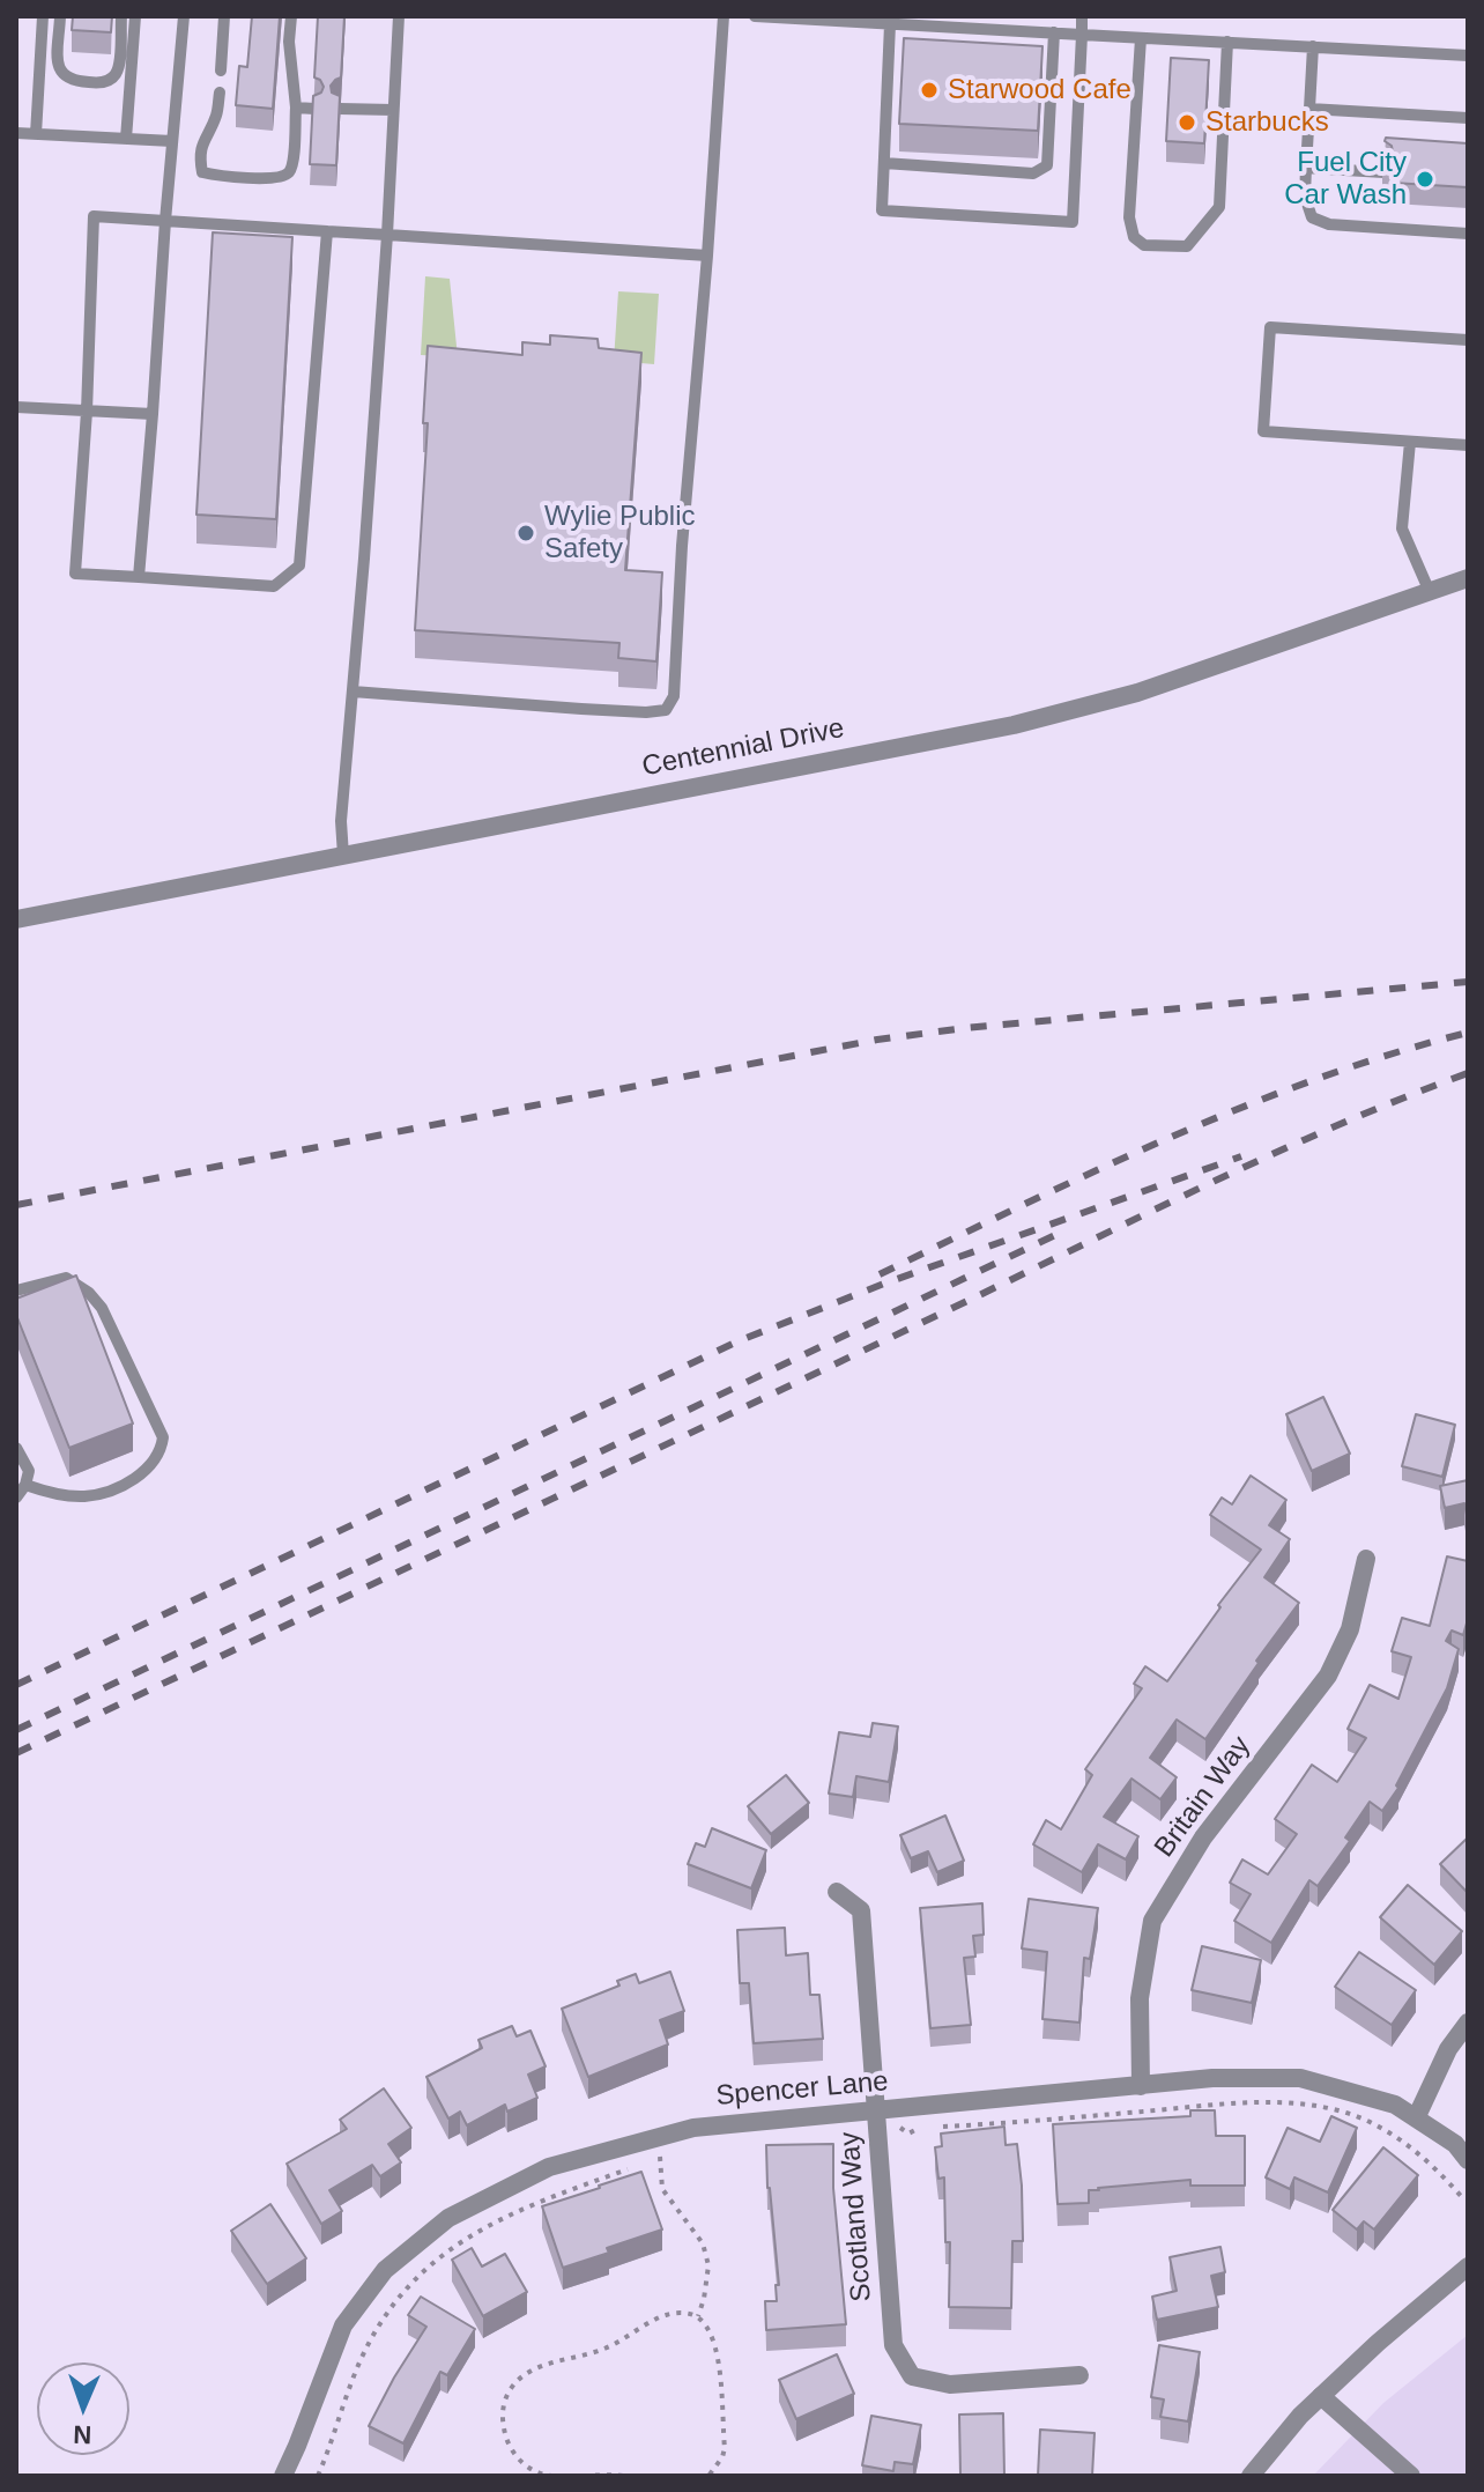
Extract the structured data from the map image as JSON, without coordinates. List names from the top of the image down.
{
  "streets": {
    "street": [
      "Centennial Drive",
      "Britain Way",
      "Spencer Lane",
      "Scotland Way"
    ]
  },
  "crossings": [
    ["Britain Way", "Spencer Lane"],
    ["Spencer Lane", "Scotland Way"]
  ],
  "places": [
    "Starwood Cafe",
    "Starbucks",
    "Fuel City Car Wash",
    "Wylie Public Safety"
  ],
  "north": "bottom"
}
